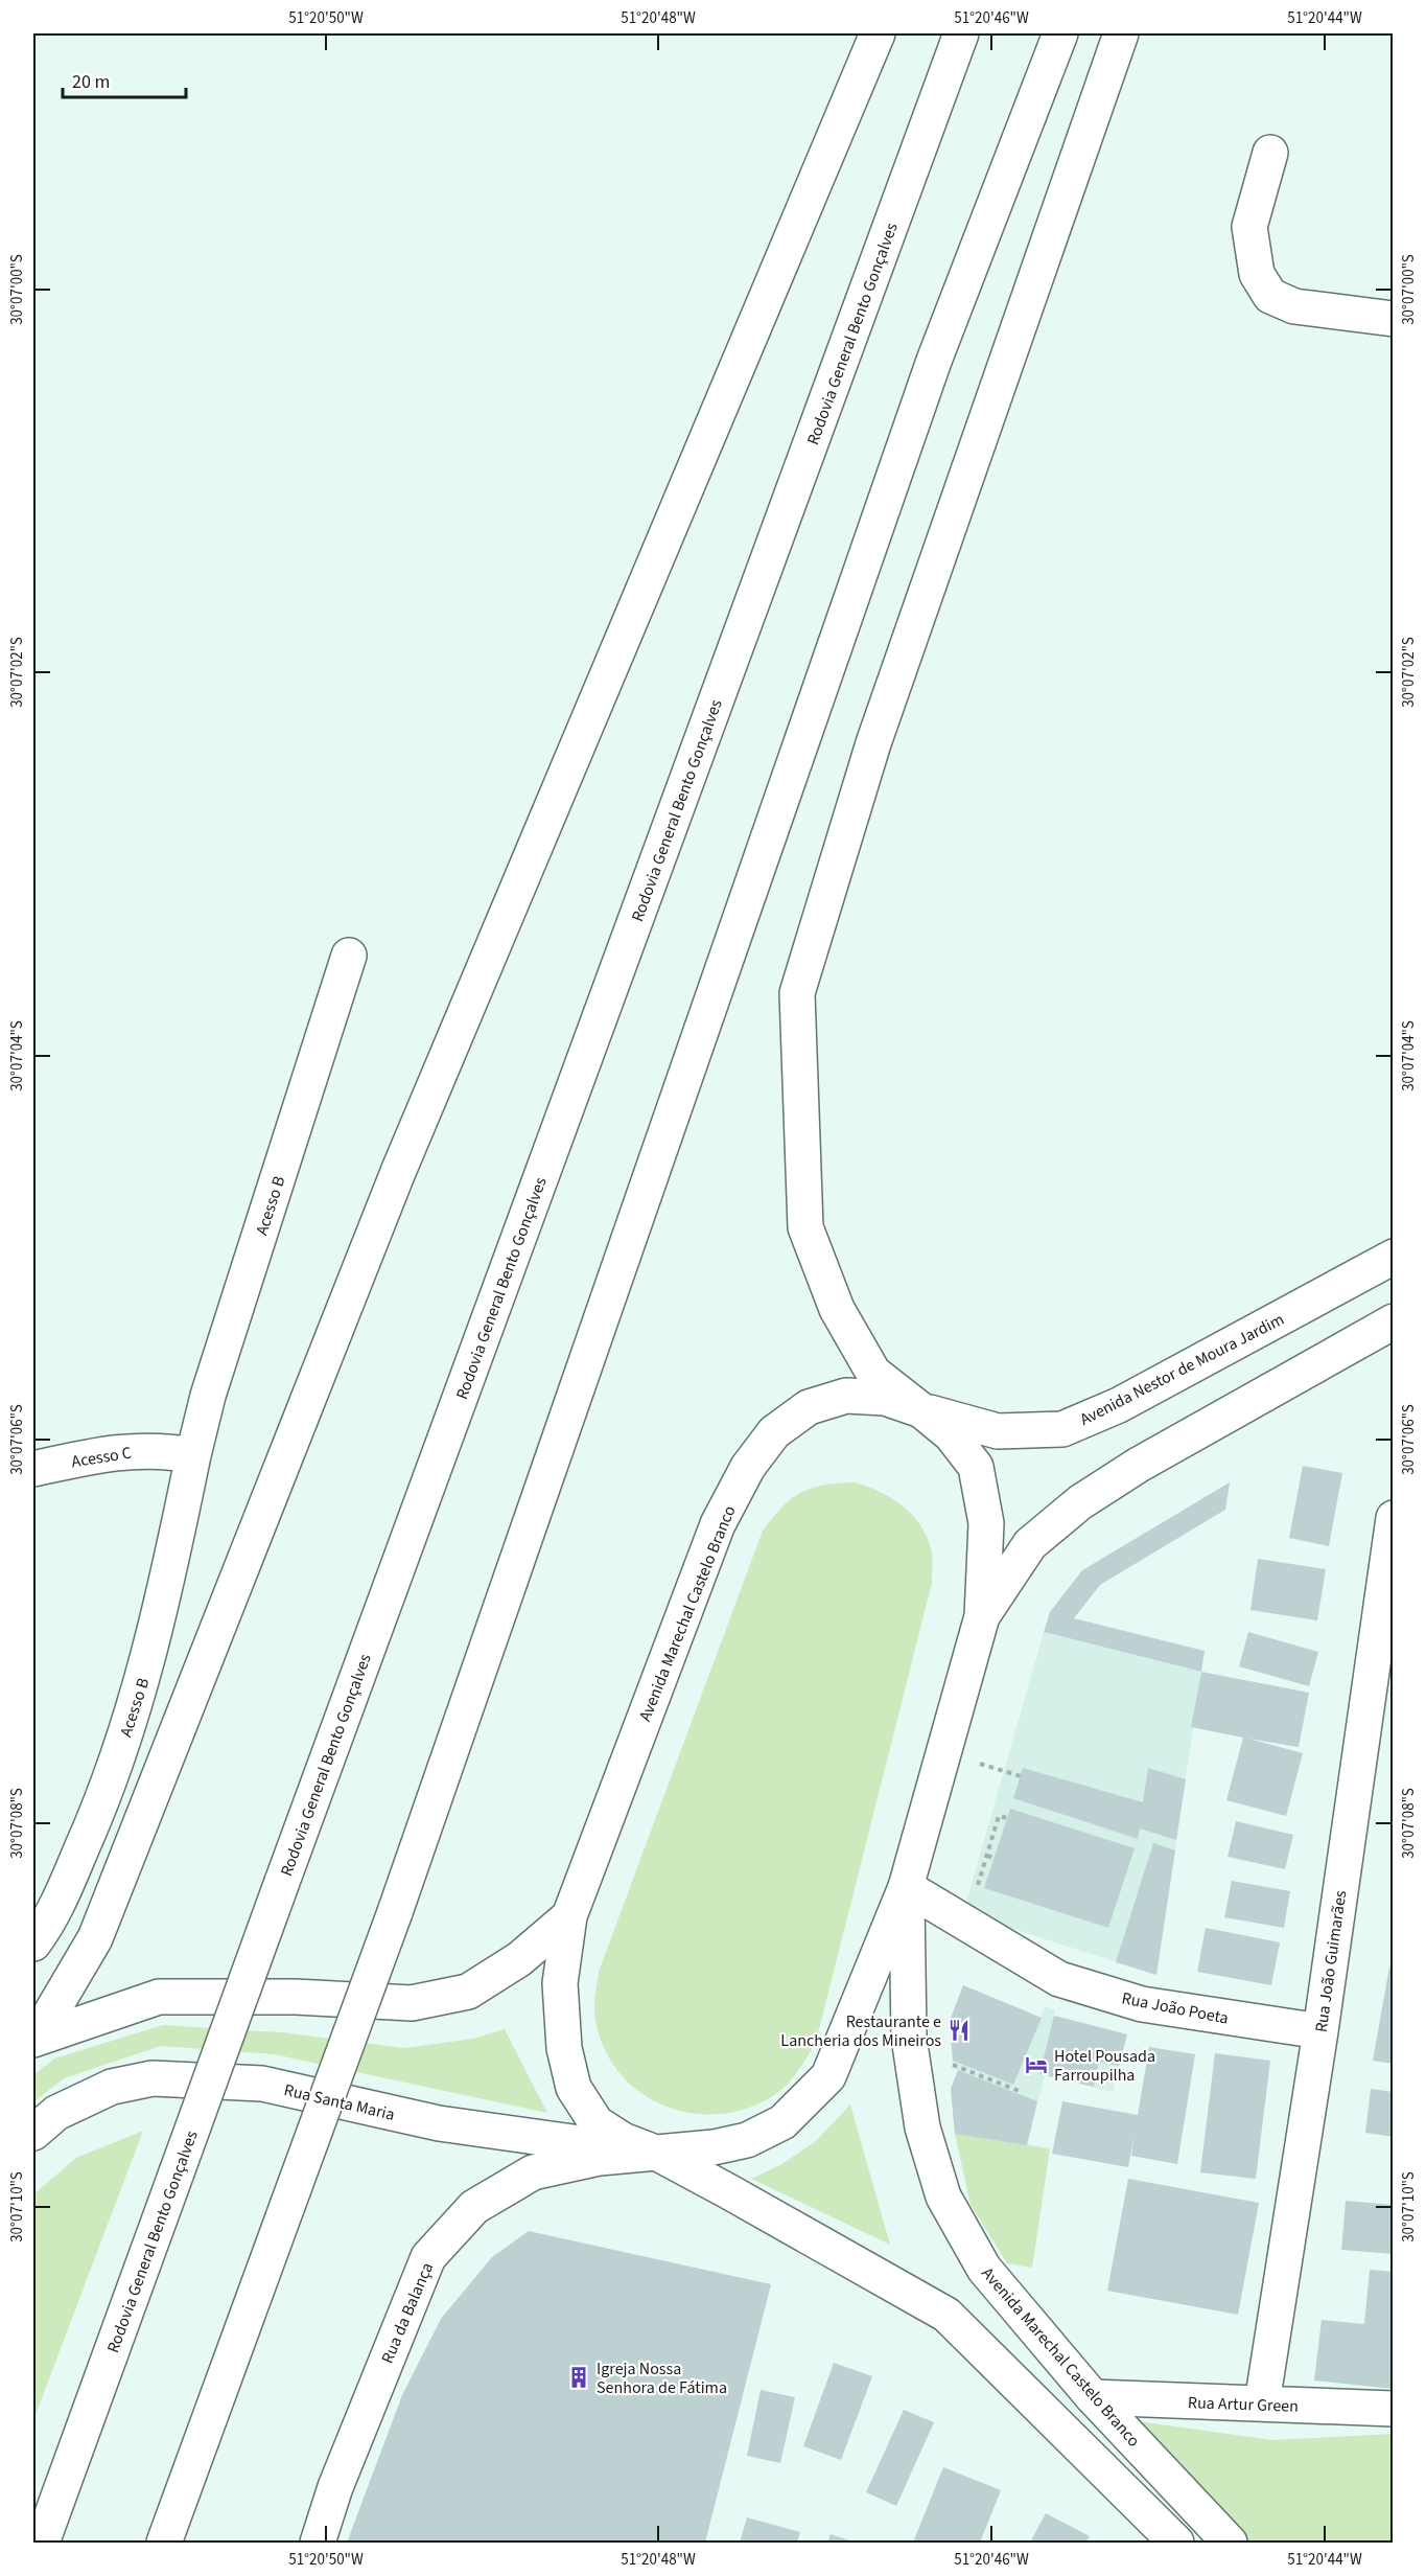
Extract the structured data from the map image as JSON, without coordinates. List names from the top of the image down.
{
  "streets": {
    "main road": [
      "Rodovia General Bento Gonçalves",
      "Acesso B",
      "Avenida Nestor de Moura Jardim",
      "Acesso C",
      "Avenida Marechal Castelo Branco",
      "Rua João Guimarães",
      "Rua João Poeta",
      "Rua Santa Maria",
      "Rua da Balança",
      "Rua Artur Green"
    ]
  },
  "crossings": [
    ["Acesso B", "Acesso C"],
    ["Avenida Nestor de Moura Jardim", "Avenida Marechal Castelo Branco"],
    ["Avenida Marechal Castelo Branco", "Rua João Poeta"],
    ["Avenida Marechal Castelo Branco", "Rua Santa Maria"],
    ["Avenida Marechal Castelo Branco", "Rua da Balança"],
    ["Avenida Marechal Castelo Branco", "Rua Artur Green"],
    ["Rua João Guimarães", "Rua João Poeta"],
    ["Rua João Guimarães", "Rua Artur Green"],
    ["Rua Santa Maria", "Rua da Balança"]
  ],
  "places": {
    "restaurant": ["Restaurante e Lancheria dos Mineiros"],
    "hotel": ["Hotel Pousada Farroupilha"],
    "building": ["Igreja Nossa Senhora de Fátima"]
  },
  "scale_bar": "20 m",
  "coordinates": [
    "51°20'50\"W",
    "51°20'48\"W",
    "51°20'46\"W",
    "51°20'44\"W",
    "30°07'00\"S",
    "30°07'02\"S",
    "30°07'04\"S",
    "30°07'06\"S",
    "30°07'08\"S",
    "30°07'10\"S"
  ]
}
